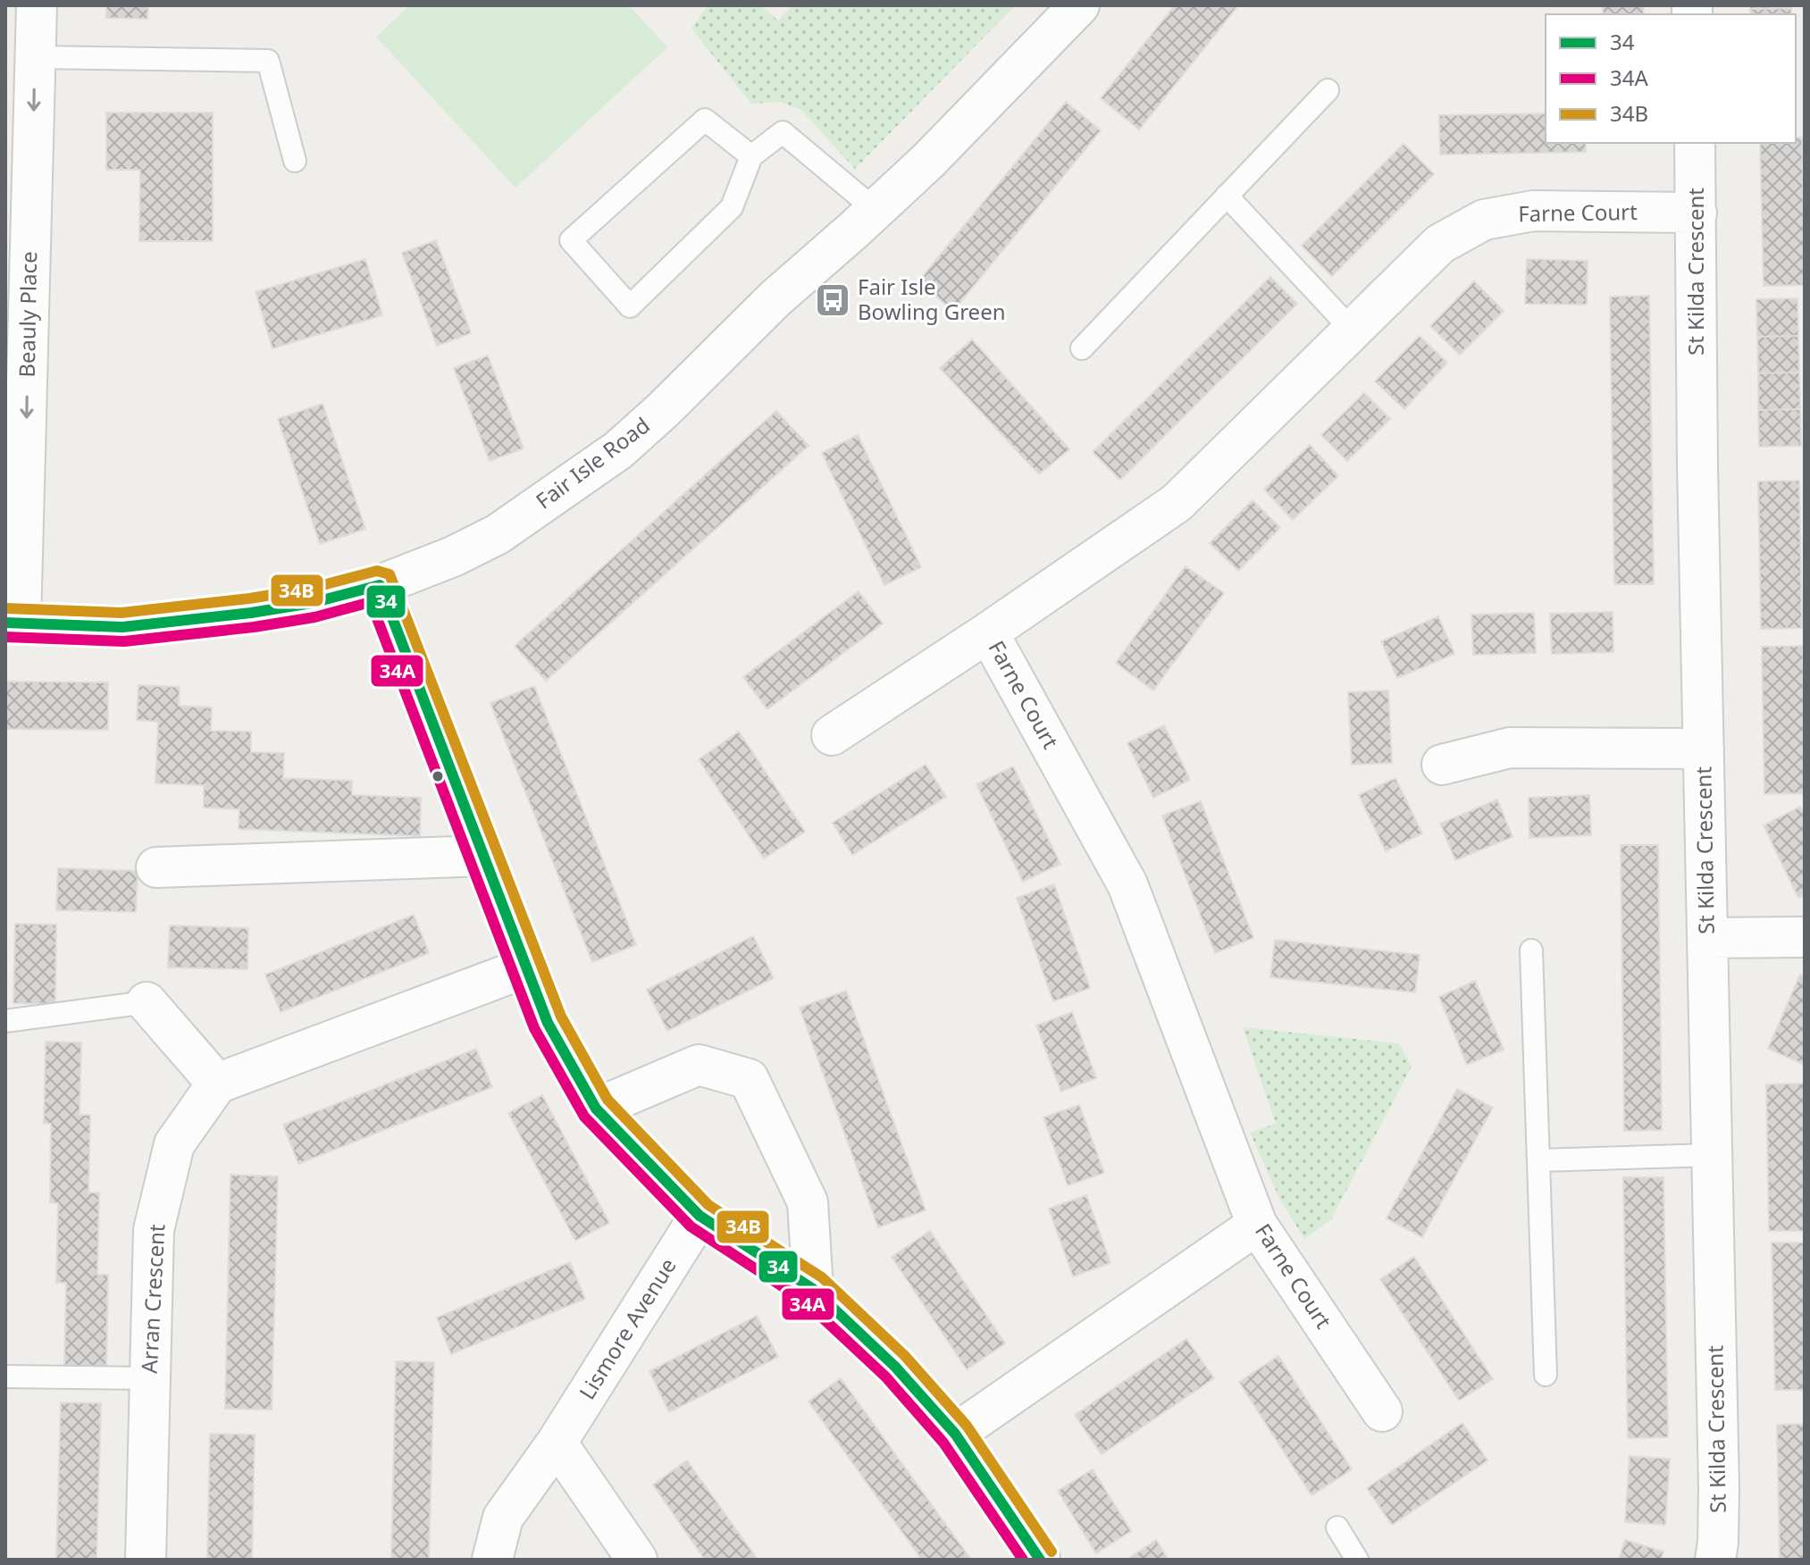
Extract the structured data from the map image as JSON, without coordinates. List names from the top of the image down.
{
  "streets": {
    "street": [
      "Farne Court",
      "St Kilda Crescent",
      "Beauly Place",
      "Fair Isle Road",
      "Arran Crescent",
      "Lismore Avenue"
    ]
  },
  "crossings": [
    ["Farne Court", "St Kilda Crescent"],
    ["Beauly Place", "Fair Isle Road"]
  ],
  "one_way": ["Beauly Place"],
  "places": {
    "bus stop": ["Fair Isle Bowling Green"]
  },
  "lines": ["transit line 34B", "transit line 34", "transit line 34A"],
  "legend": ["34", "34A", "34B"]
}
